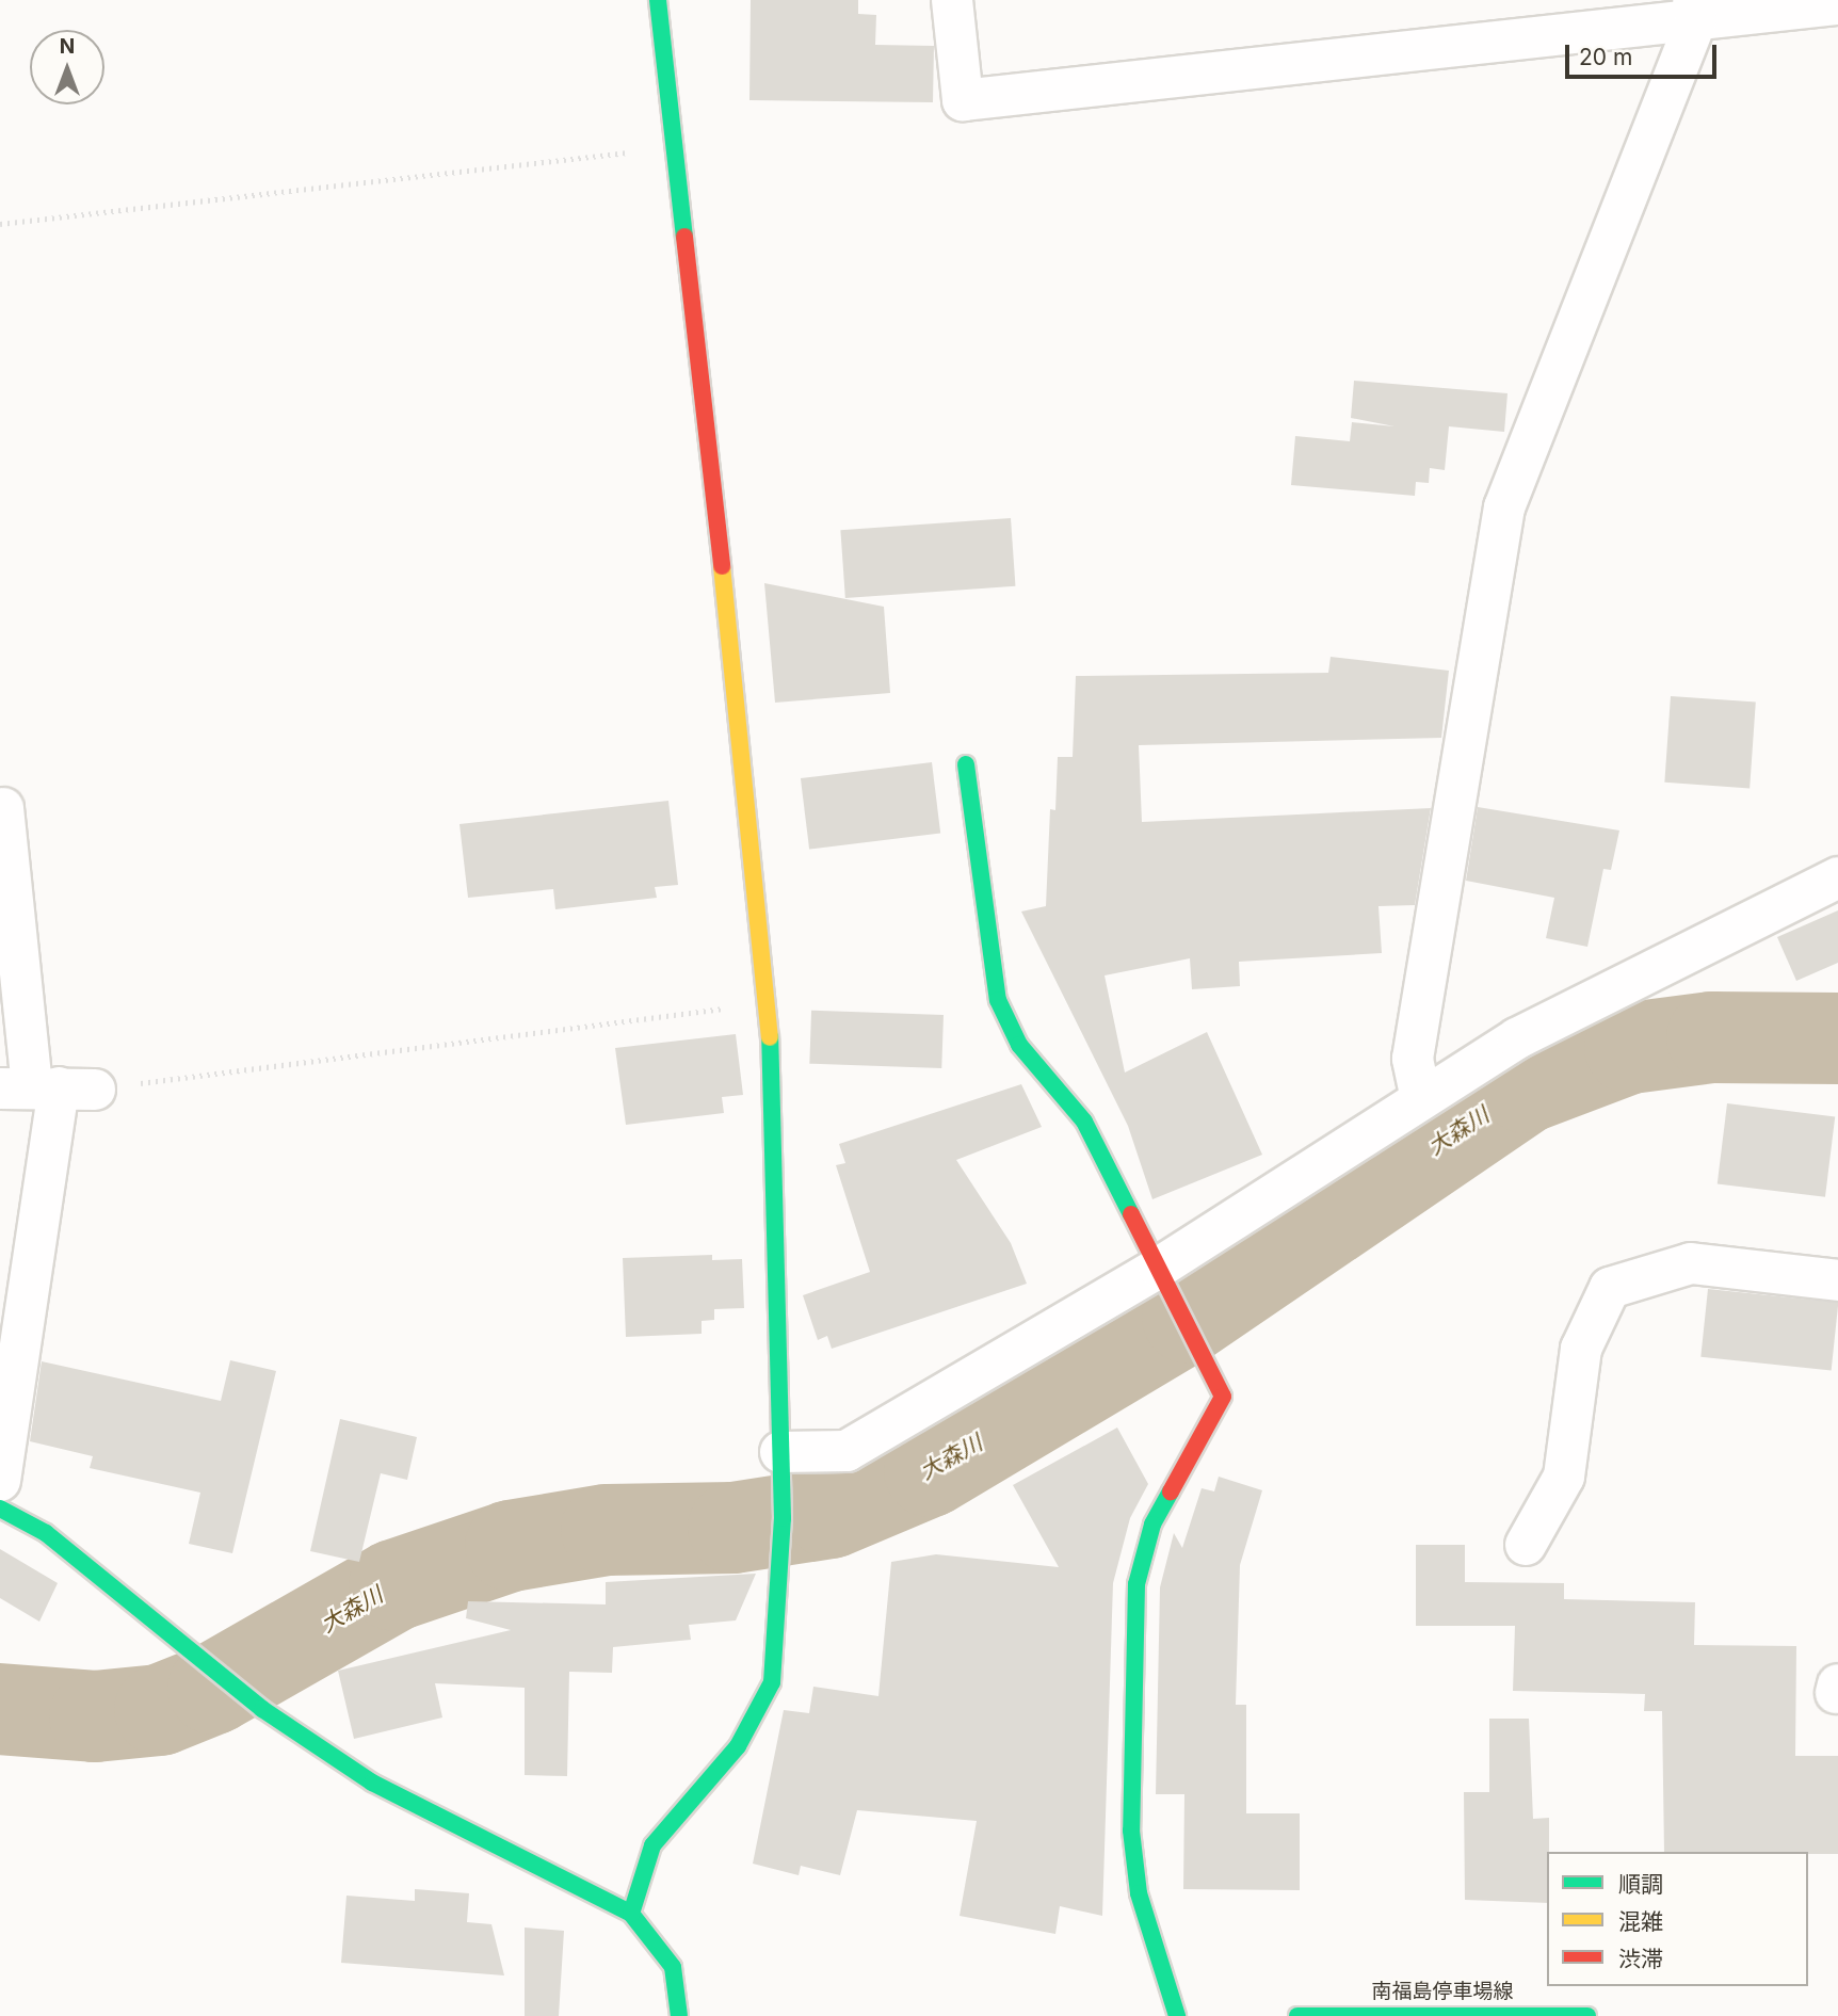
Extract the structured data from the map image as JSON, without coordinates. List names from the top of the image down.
{
  "streets": {
    "street": ["南福島停車場線"]
  },
  "water": ["大森川"],
  "legend": ["順調", "混雑", "渋滞"],
  "scale_bar": "20 m",
  "north": "top"
}
